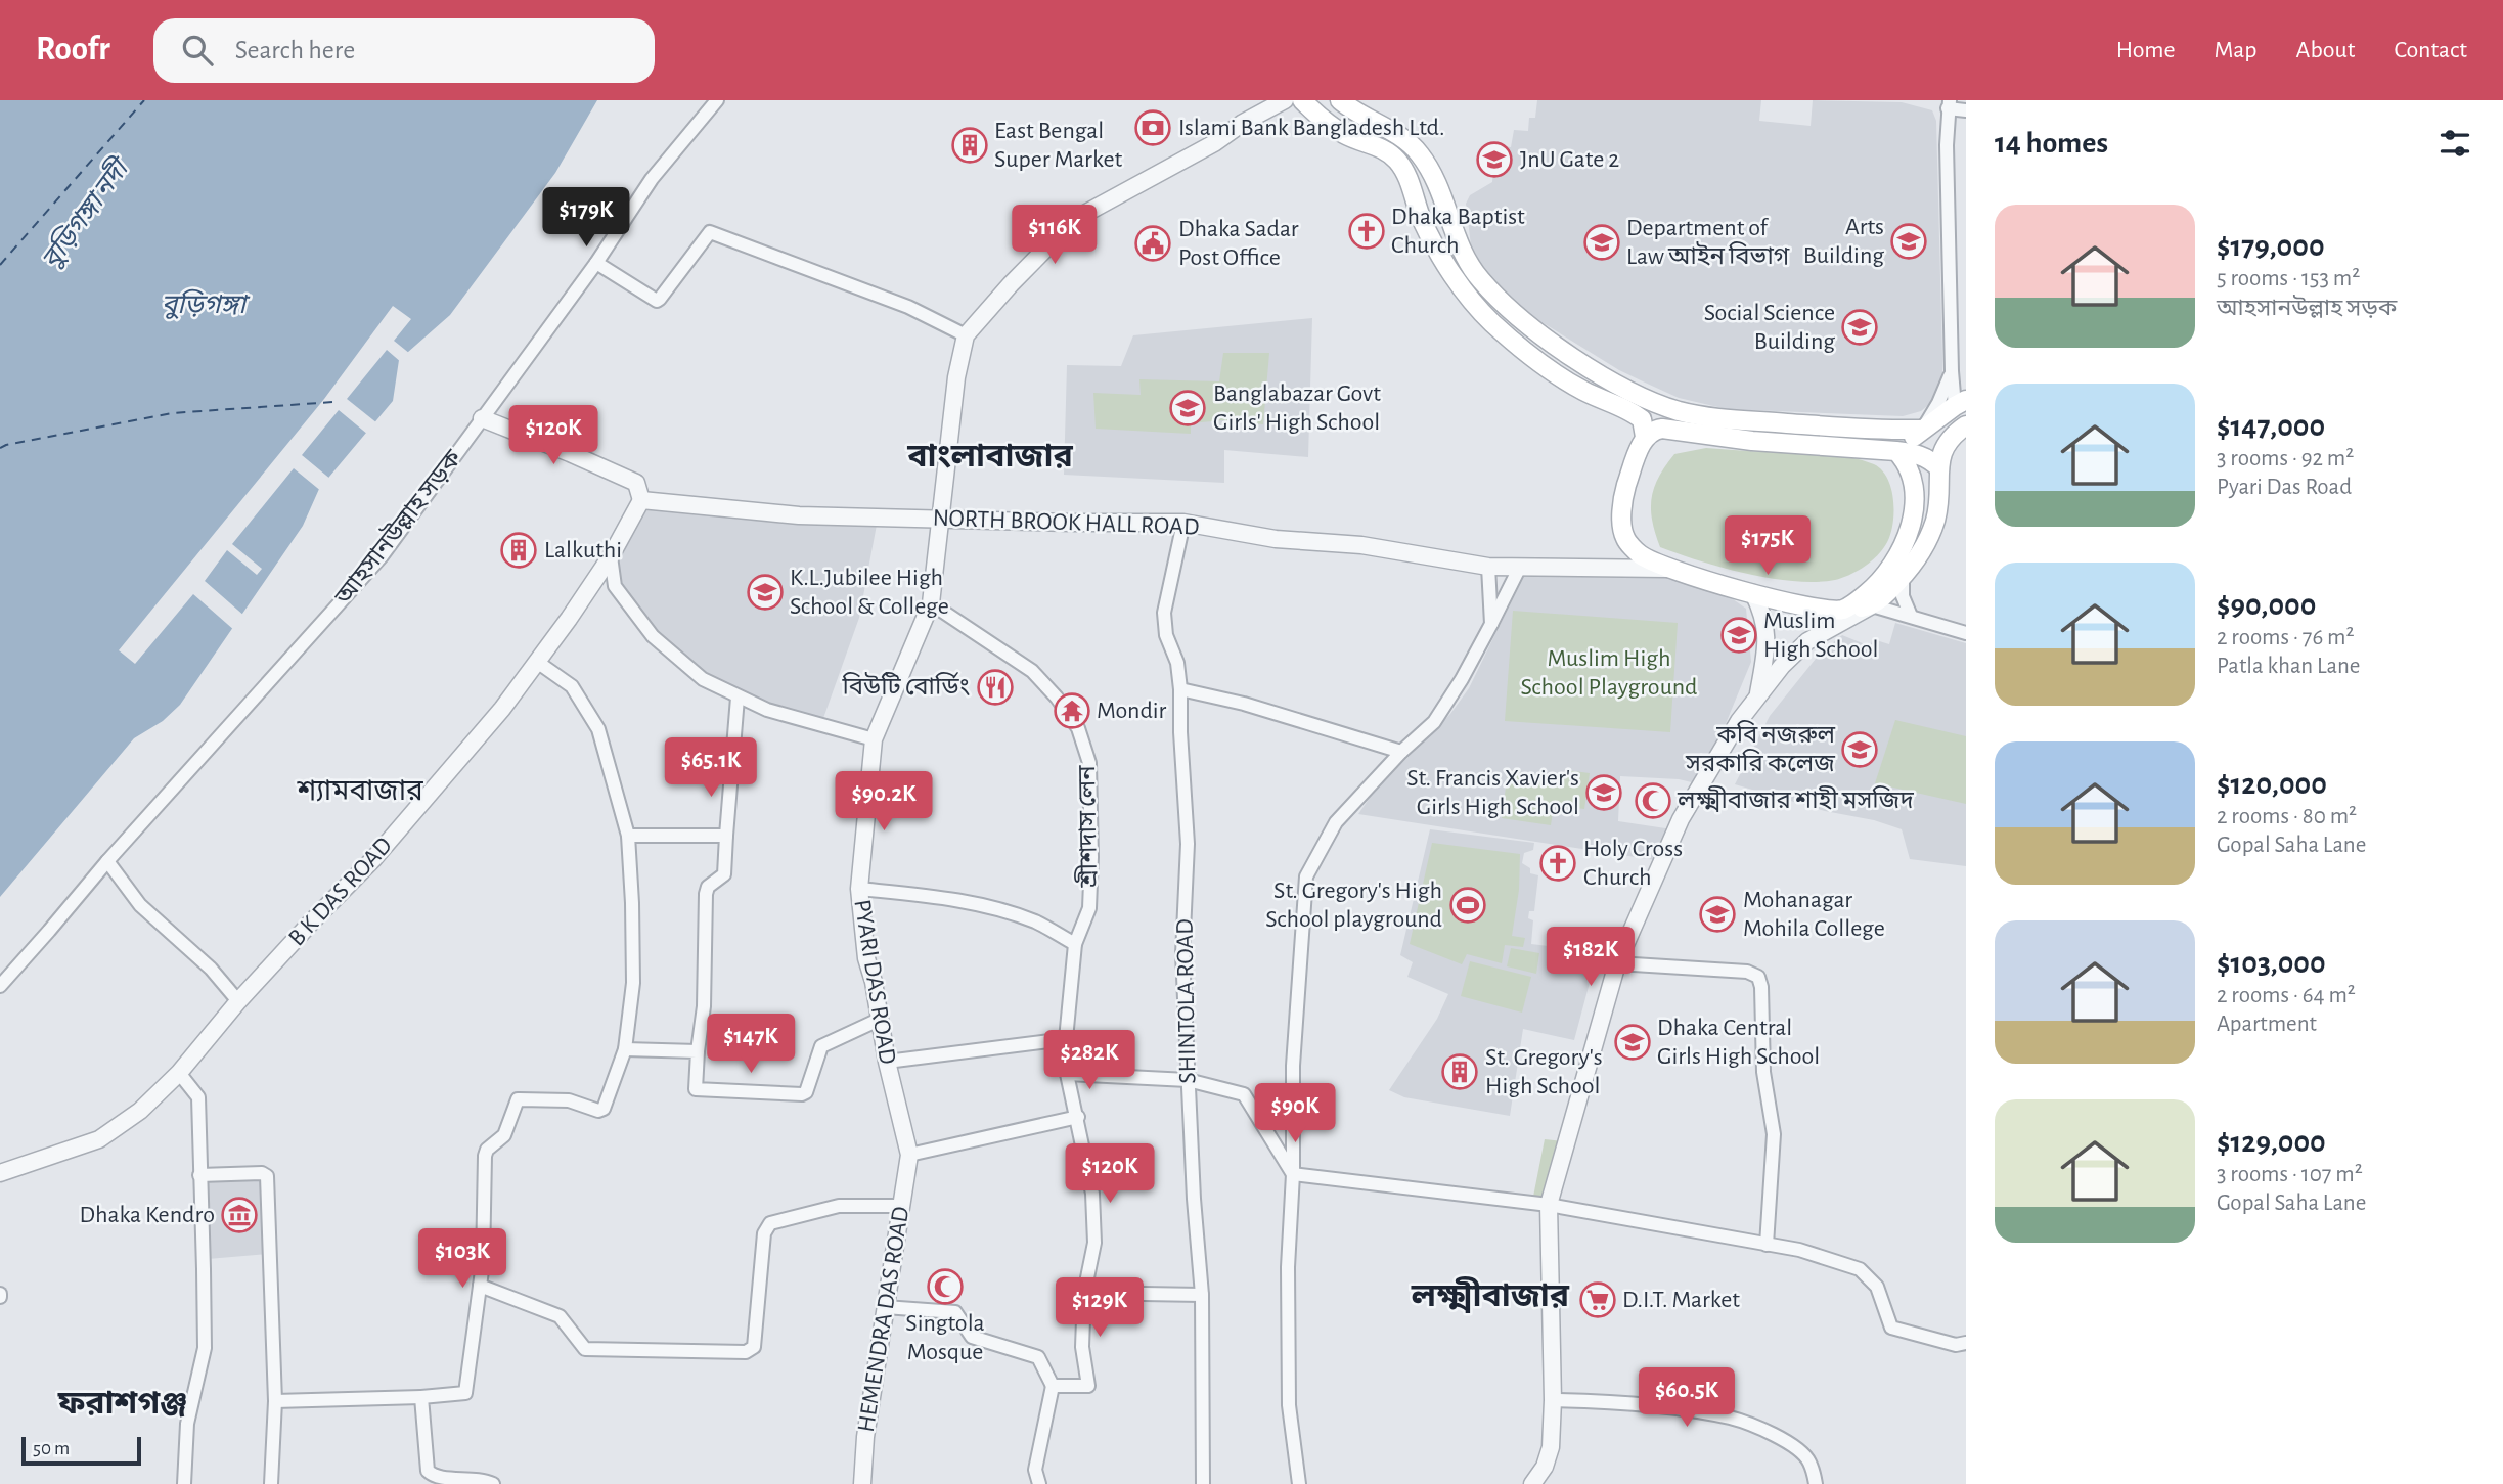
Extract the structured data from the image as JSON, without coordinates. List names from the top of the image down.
{
  "streets": {
    "street": [
      "NORTH BROOK HALL ROAD",
      "আহসানউল্লাহ সড়ক",
      "শ্রীশদাস লেন",
      "B K DAS ROAD",
      "PYARI DAS ROAD",
      "SHINTOLA ROAD",
      "HEMENDRA DAS ROAD"
    ]
  },
  "crossings": [
    ["NORTH BROOK HALL ROAD", "B K DAS ROAD"],
    ["NORTH BROOK HALL ROAD", "PYARI DAS ROAD"],
    ["NORTH BROOK HALL ROAD", "SHINTOLA ROAD"],
    ["শ্রীশদাস লেন", "PYARI DAS ROAD"],
    ["PYARI DAS ROAD", "HEMENDRA DAS ROAD"]
  ],
  "districts": [
    "বাংলাবাজার",
    "শ্যামবাজার",
    "লক্ষ্মীবাজার",
    "ফরাশগঞ্জ"
  ],
  "water": ["বুড়িগঙ্গা নদী", "বুড়িগঙ্গা"],
  "parks": ["Muslim High School Playground"],
  "places": {
    "bank": ["Islami Bank Bangladesh Ltd."],
    "building": ["East Bengal Super Market", "Lalkuthi", "St. Gregory's High School"],
    "school or university": [
      "JnU Gate 2",
      "Arts Building",
      "Department of Law আইন বিভাগ",
      "Social Science Building",
      "Banglabazar Govt Girls' High School",
      "K.L.Jubilee High School & College",
      "Muslim High School",
      "কবি নজরুল সরকারি কলেজ",
      "St. Francis Xavier's Girls High School",
      "Mohanagar Mohila College",
      "Dhaka Central Girls High School"
    ],
    "church": ["Dhaka Baptist Church", "Holy Cross Church"],
    "public building": ["Dhaka Sadar Post Office"],
    "restaurant": ["বিউটি বোর্ডিং"],
    "temple": ["Mondir"],
    "mosque": ["লক্ষ্মীবাজার শাহী মসজিদ", "Singtola Mosque"],
    "sports": ["St. Gregory's High School playground"],
    "museum": ["Dhaka Kendro"],
    "supermarket": ["D.I.T. Market"]
  },
  "scale_bar": "50 m",
  "page": {
    "header": "Roofr",
    "search": "Search here",
    "nav": [
      "Home",
      "Map",
      "About",
      "Contact"
    ],
    "heading": "14 homes",
    "list": [
      {
        "name": "$179,000",
        "note": "5 rooms · 153 m² · আহসানউল্লাহ সড়ক"
      },
      {
        "name": "$147,000",
        "note": "3 rooms · 92 m² · Pyari Das Road"
      },
      {
        "name": "$90,000",
        "note": "2 rooms · 76 m² · Patla khan Lane"
      },
      {
        "name": "$120,000",
        "note": "2 rooms · 80 m² · Gopal Saha Lane"
      },
      {
        "name": "$103,000",
        "note": "2 rooms · 64 m² · Apartment"
      },
      {
        "name": "$129,000",
        "note": "3 rooms · 107 m² · Gopal Saha Lane"
      }
    ],
    "price": [
      "$179K",
      "$116K",
      "$120K",
      "$175K",
      "$65.1K",
      "$90.2K",
      "$182K",
      "$147K",
      "$282K",
      "$90K",
      "$120K",
      "$103K",
      "$129K",
      "$60.5K"
    ],
    "scale": "50 m"
  }
}
